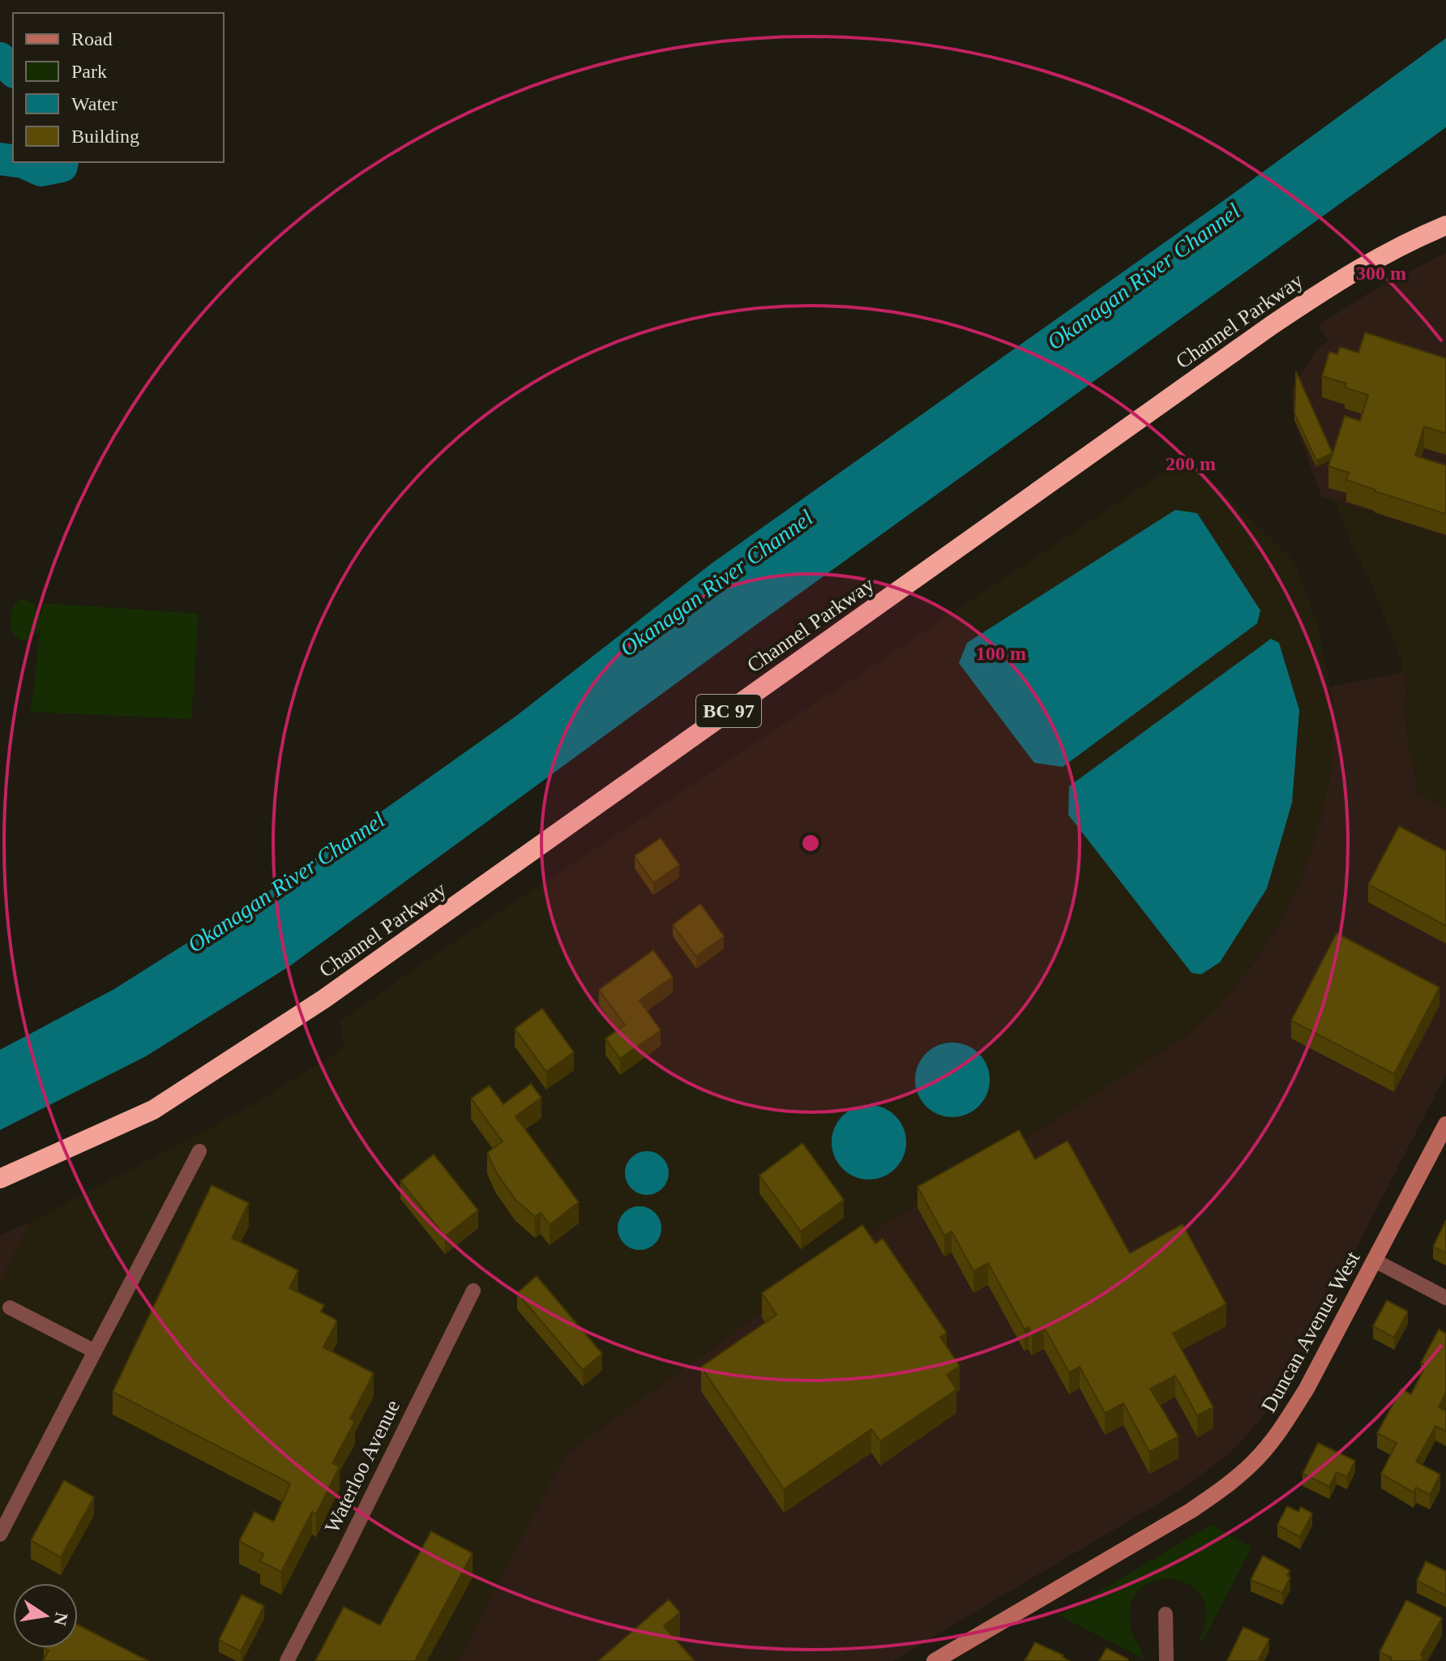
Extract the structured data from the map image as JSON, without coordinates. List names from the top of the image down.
{
  "streets": {
    "highway": ["Channel Parkway", "BC 97"],
    "street": ["Duncan Avenue West", "Waterloo Avenue"]
  },
  "water": ["Okanagan River Channel"],
  "legend": [
    "Road",
    "Park",
    "Water",
    "Building"
  ],
  "north": "right",
  "rings": ["300 m", "200 m", "100 m"]
}
